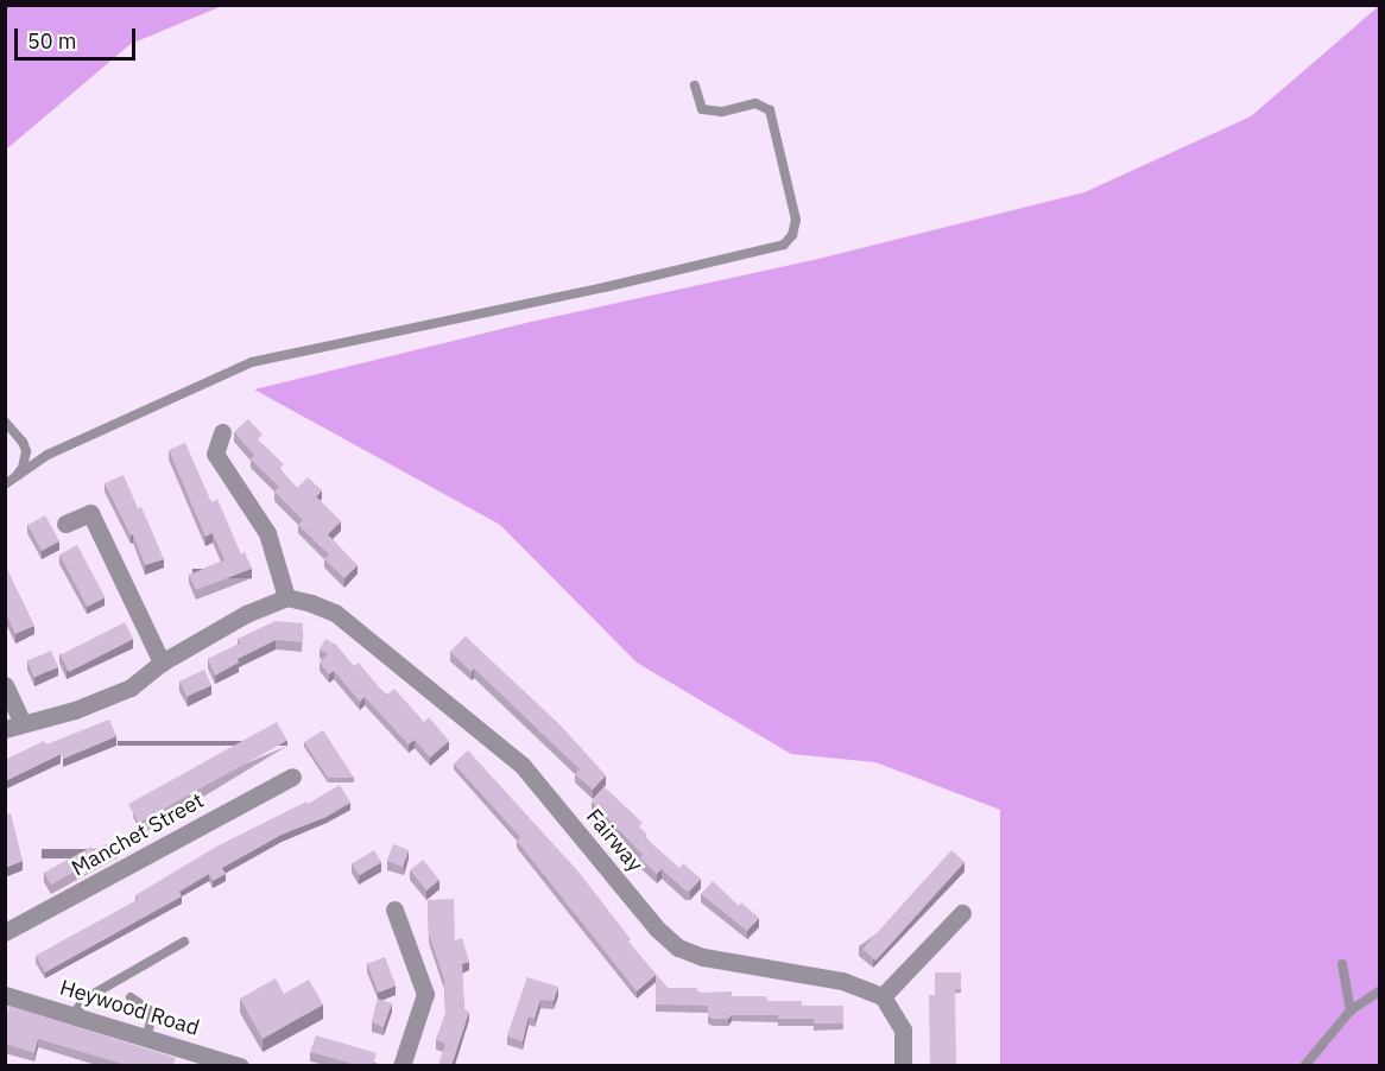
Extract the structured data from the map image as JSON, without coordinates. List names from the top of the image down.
{
  "streets": {
    "street": ["Manchet Street", "Fairway", "Heywood Road"]
  },
  "scale_bar": "50 m"
}
